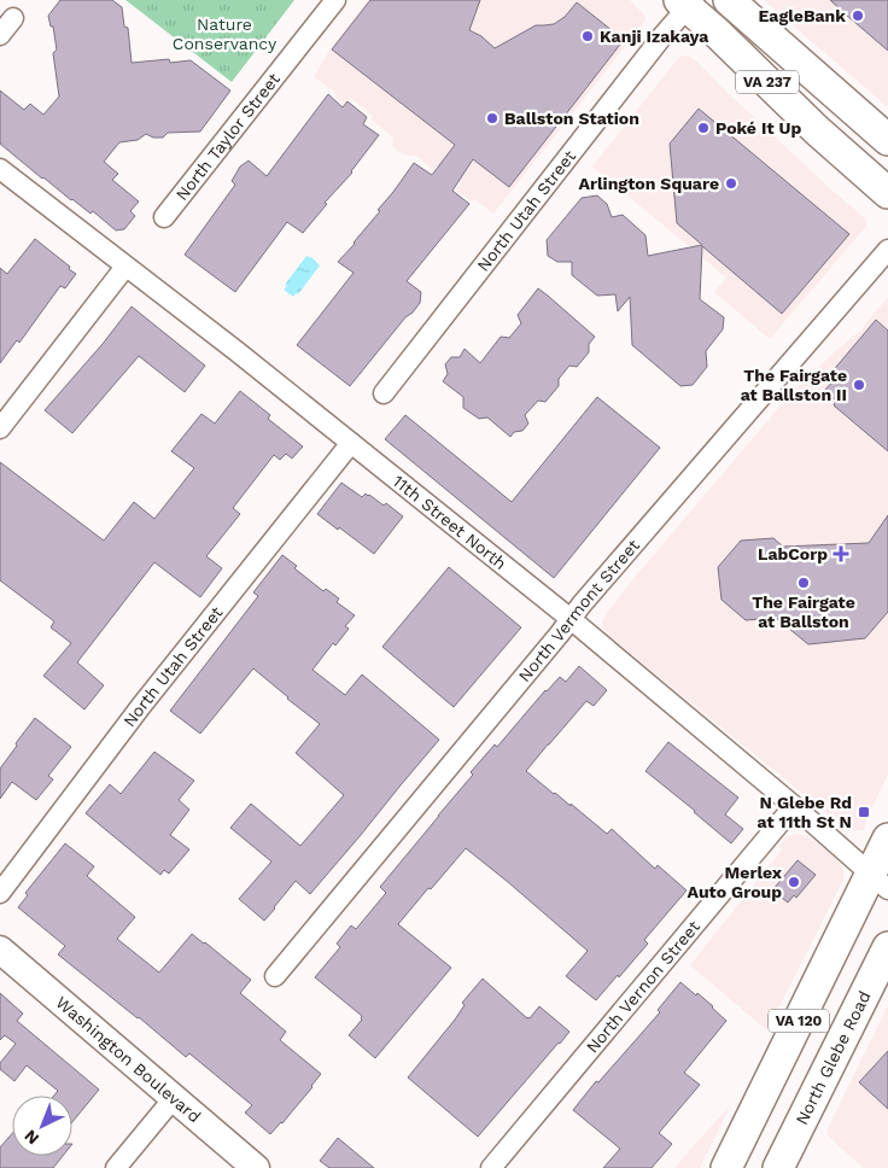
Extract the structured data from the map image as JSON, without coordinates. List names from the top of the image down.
{
  "streets": {
    "main road": [
      "VA 237",
      "VA 120",
      "North Glebe Road",
      "Washington Boulevard"
    ],
    "street": [
      "North Taylor Street",
      "North Utah Street",
      "11th Street North",
      "North Vermont Street",
      "North Vernon Street"
    ]
  },
  "crossings": [
    ["VA 237", "North Utah Street"],
    ["North Utah Street", "11th Street North"],
    ["11th Street North", "North Vermont Street"],
    ["11th Street North", "North Vernon Street"],
    ["11th Street North", "VA 120"]
  ],
  "parks": ["Nature Conservancy"],
  "places": {
    "other": [
      "EagleBank",
      "Kanji Izakaya",
      "Ballston Station",
      "Poké It Up",
      "Arlington Square",
      "The Fairgate at Ballston II",
      "The Fairgate at Ballston",
      "Merlex Auto Group"
    ],
    "health": ["LabCorp"],
    "transit": ["N Glebe Rd at 11th St N"]
  },
  "north": "bottom left"
}
